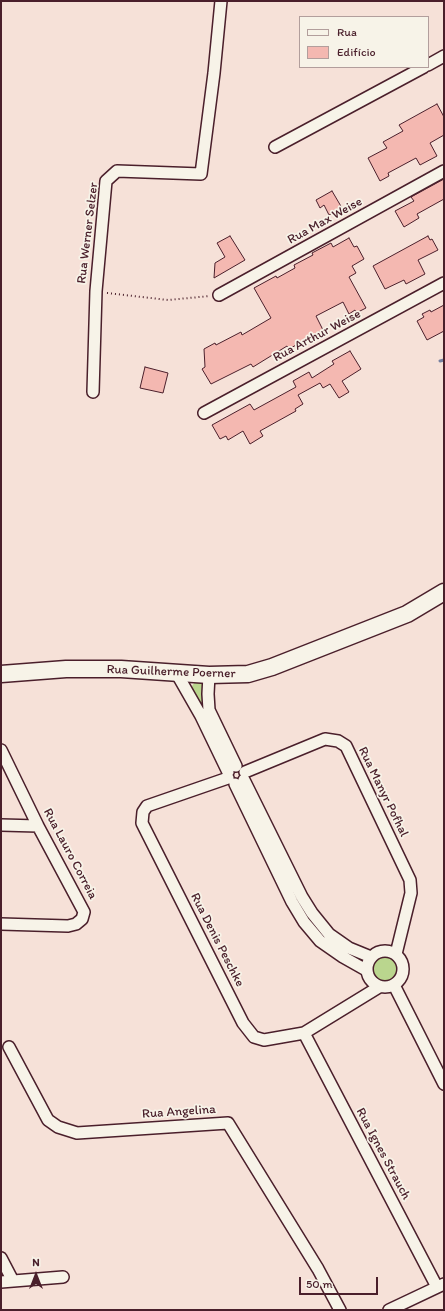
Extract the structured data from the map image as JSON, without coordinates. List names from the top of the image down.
{
  "streets": {
    "street": [
      "Rua Max Weise",
      "Rua Werner Selzer",
      "Rua Arthur Weise",
      "Rua Guilherme Poerner",
      "Rua Manyr Pofhal",
      "Rua Lauro Correia",
      "Rua Denis Peschke",
      "Rua Angelina",
      "Rua Ignes Strauch"
    ]
  },
  "crossings": [
    ["Rua Manyr Pofhal", "Rua Denis Peschke"],
    ["Rua Denis Peschke", "Rua Ignes Strauch"]
  ],
  "legend": ["Rua", "Edifício"],
  "scale_bar": "50 m",
  "north": "top"
}
